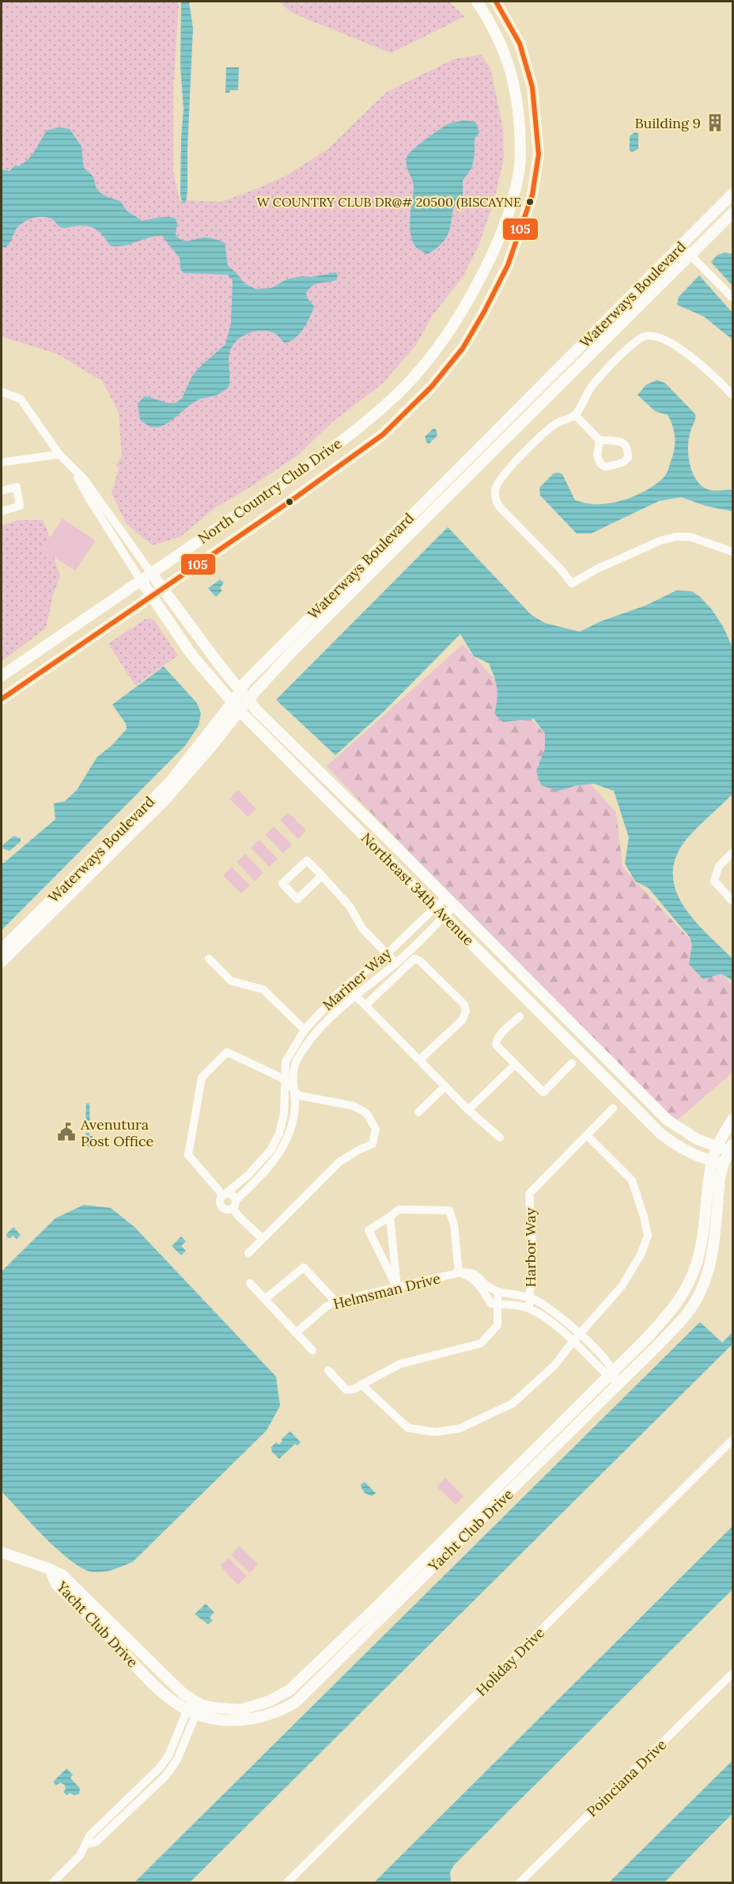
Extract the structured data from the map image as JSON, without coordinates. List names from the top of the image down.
{
  "streets": {
    "street": [
      "Waterways Boulevard",
      "North Country Club Drive",
      "Northeast 34th Avenue",
      "Mariner Way",
      "Harbor Way",
      "Helmsman Drive",
      "Yacht Club Drive",
      "Holiday Drive",
      "Poinciana Drive"
    ]
  },
  "crossings": [
    ["Waterways Boulevard", "Northeast 34th Avenue"],
    ["North Country Club Drive", "Northeast 34th Avenue"],
    ["Northeast 34th Avenue", "Mariner Way"],
    ["Northeast 34th Avenue", "Yacht Club Drive"],
    ["Harbor Way", "Helmsman Drive"],
    ["Harbor Way", "Yacht Club Drive"]
  ],
  "places": {
    "building": ["Building 9"],
    "other": ["W COUNTRY CLUB DR@# 20500 (BISCAYNE"],
    "public building": ["Avenutura Post Office"]
  },
  "lines": ["transit line 105"]
}
